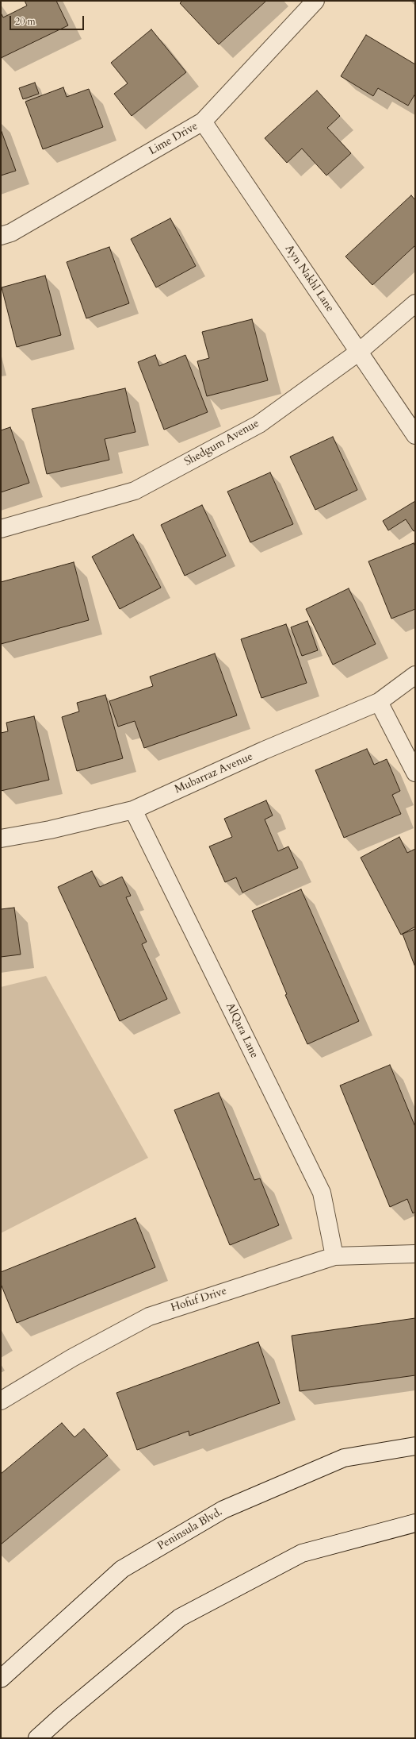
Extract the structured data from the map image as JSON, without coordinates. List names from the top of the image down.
{
  "streets": {
    "street": [
      "Lime Drive",
      "Ayn Nakhl Lane",
      "Shedgum Avenue",
      "Mubarraz Avenue",
      "AlQara Lane",
      "Hofuf Drive",
      "Peninsula Blvd."
    ]
  },
  "crossings": [
    ["Lime Drive", "Ayn Nakhl Lane"],
    ["Ayn Nakhl Lane", "Shedgum Avenue"],
    ["Mubarraz Avenue", "AlQara Lane"],
    ["AlQara Lane", "Hofuf Drive"]
  ],
  "scale_bar": "20 m"
}
